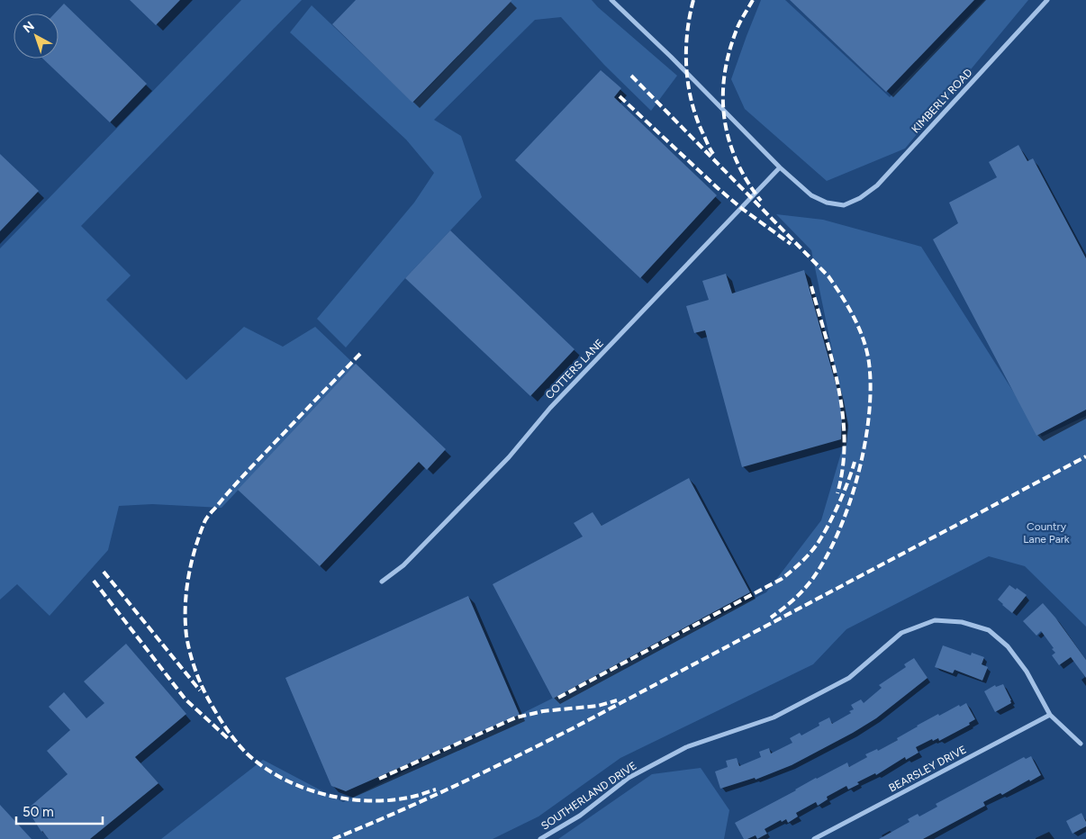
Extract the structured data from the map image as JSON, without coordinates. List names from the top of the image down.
{
  "streets": {
    "street": [
      "KIMBERLY ROAD",
      "COTTERS LANE",
      "BEARSLEY DRIVE",
      "SOUTHERLAND DRIVE"
    ]
  },
  "crossings": [
    ["KIMBERLY ROAD", "COTTERS LANE"],
    ["BEARSLEY DRIVE", "SOUTHERLAND DRIVE"]
  ],
  "parks": ["Country Lane Park"],
  "scale_bar": "50 m",
  "north": "top left"
}
